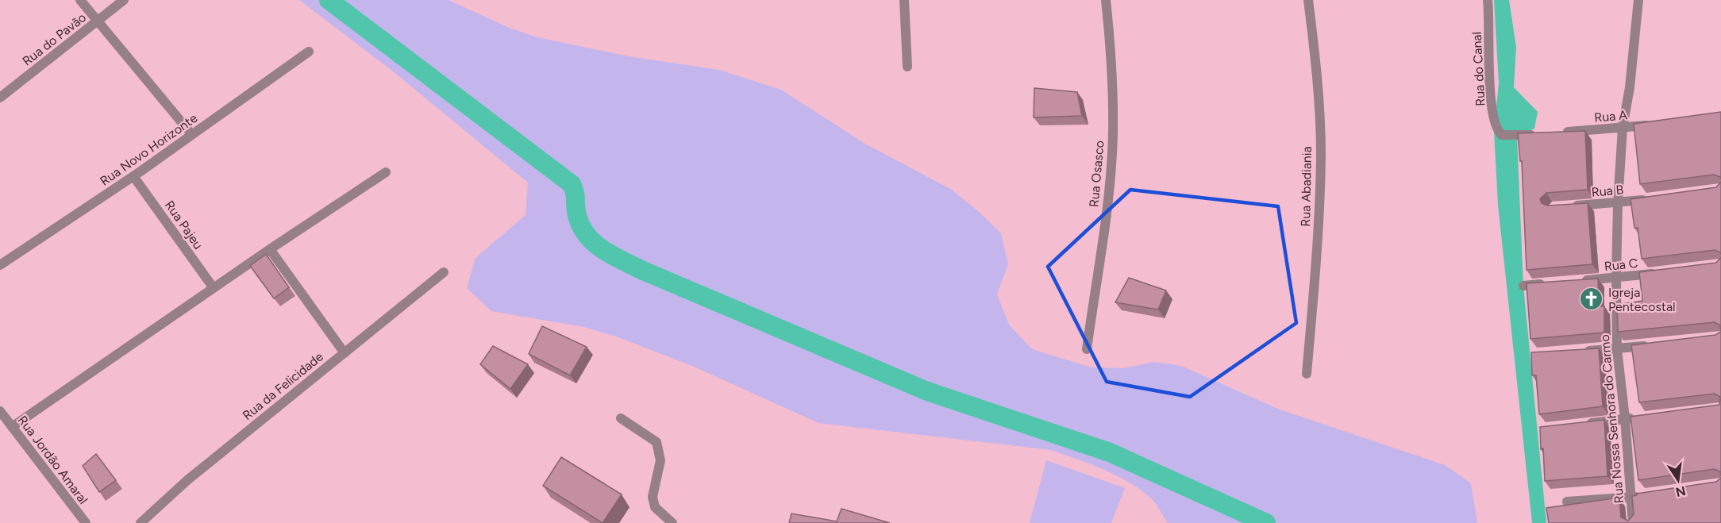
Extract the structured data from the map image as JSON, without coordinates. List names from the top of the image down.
{
  "streets": {
    "street": [
      "Rua do Pavão",
      "Rua do Canal",
      "Rua A",
      "Rua Novo Horizonte",
      "Rua Osasco",
      "Rua Abadiania",
      "Rua B",
      "Rua Pajeu",
      "Rua C",
      "Rua da Felicidade",
      "Rua Nossa Senhora do Carmo",
      "Rua Jordão Amaral"
    ]
  },
  "crossings": [
    ["Rua A", "Rua Nossa Senhora do Carmo"],
    ["Rua Novo Horizonte", "Rua Pajeu"],
    ["Rua B", "Rua Nossa Senhora do Carmo"],
    ["Rua C", "Rua Nossa Senhora do Carmo"]
  ],
  "places": {
    "church": ["Igreja Pentecostal"]
  },
  "north": "bottom"
}
